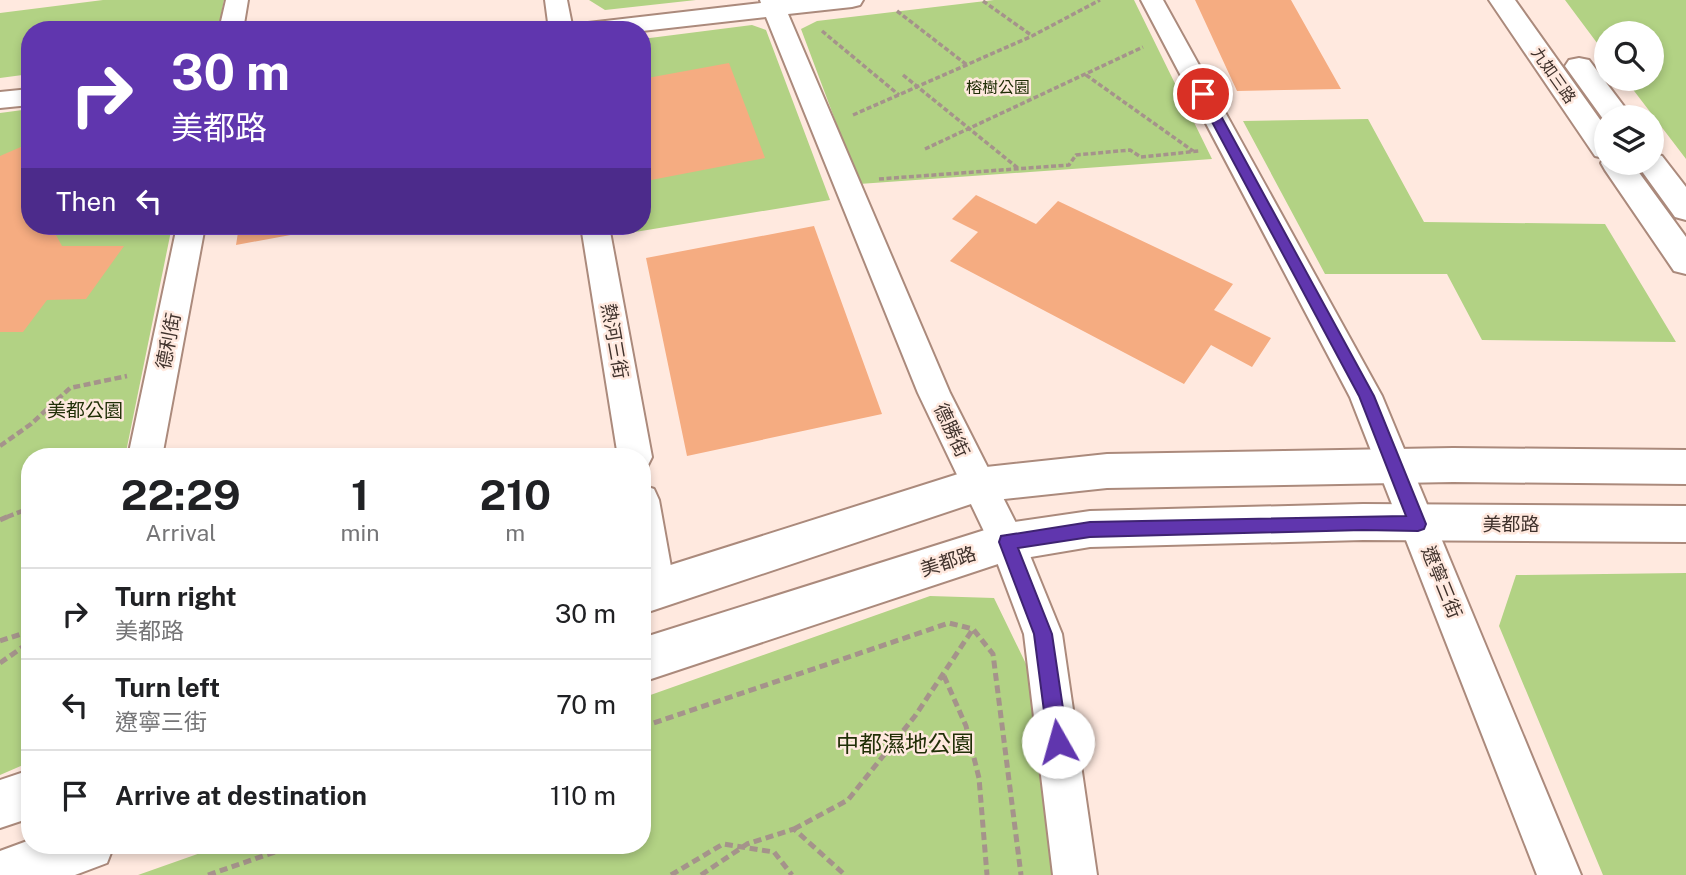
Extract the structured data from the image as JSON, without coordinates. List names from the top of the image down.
{
  "streets": {
    "street": [
      "九如三路",
      "德利街",
      "熱河三街",
      "德勝街",
      "美都路",
      "遼寧三街"
    ]
  },
  "crossings": [
    ["德勝街", "美都路"],
    ["美都路", "遼寧三街"]
  ],
  "parks": ["榕樹公園", "美都公園", "中都濕地公園"],
  "page": {
    "turn": ["30 m", "美都路"],
    "then": "Then",
    "eta": [
      "22:29",
      "Arrival",
      "1",
      "min",
      "210",
      "m"
    ],
    "list": [
      {
        "name": "Turn right",
        "note": "美都路",
        "value": "30 m"
      },
      {
        "name": "Turn left",
        "note": "遼寧三街",
        "value": "70 m"
      },
      {
        "name": "Arrive at destination",
        "value": "110 m"
      }
    ]
  }
}
